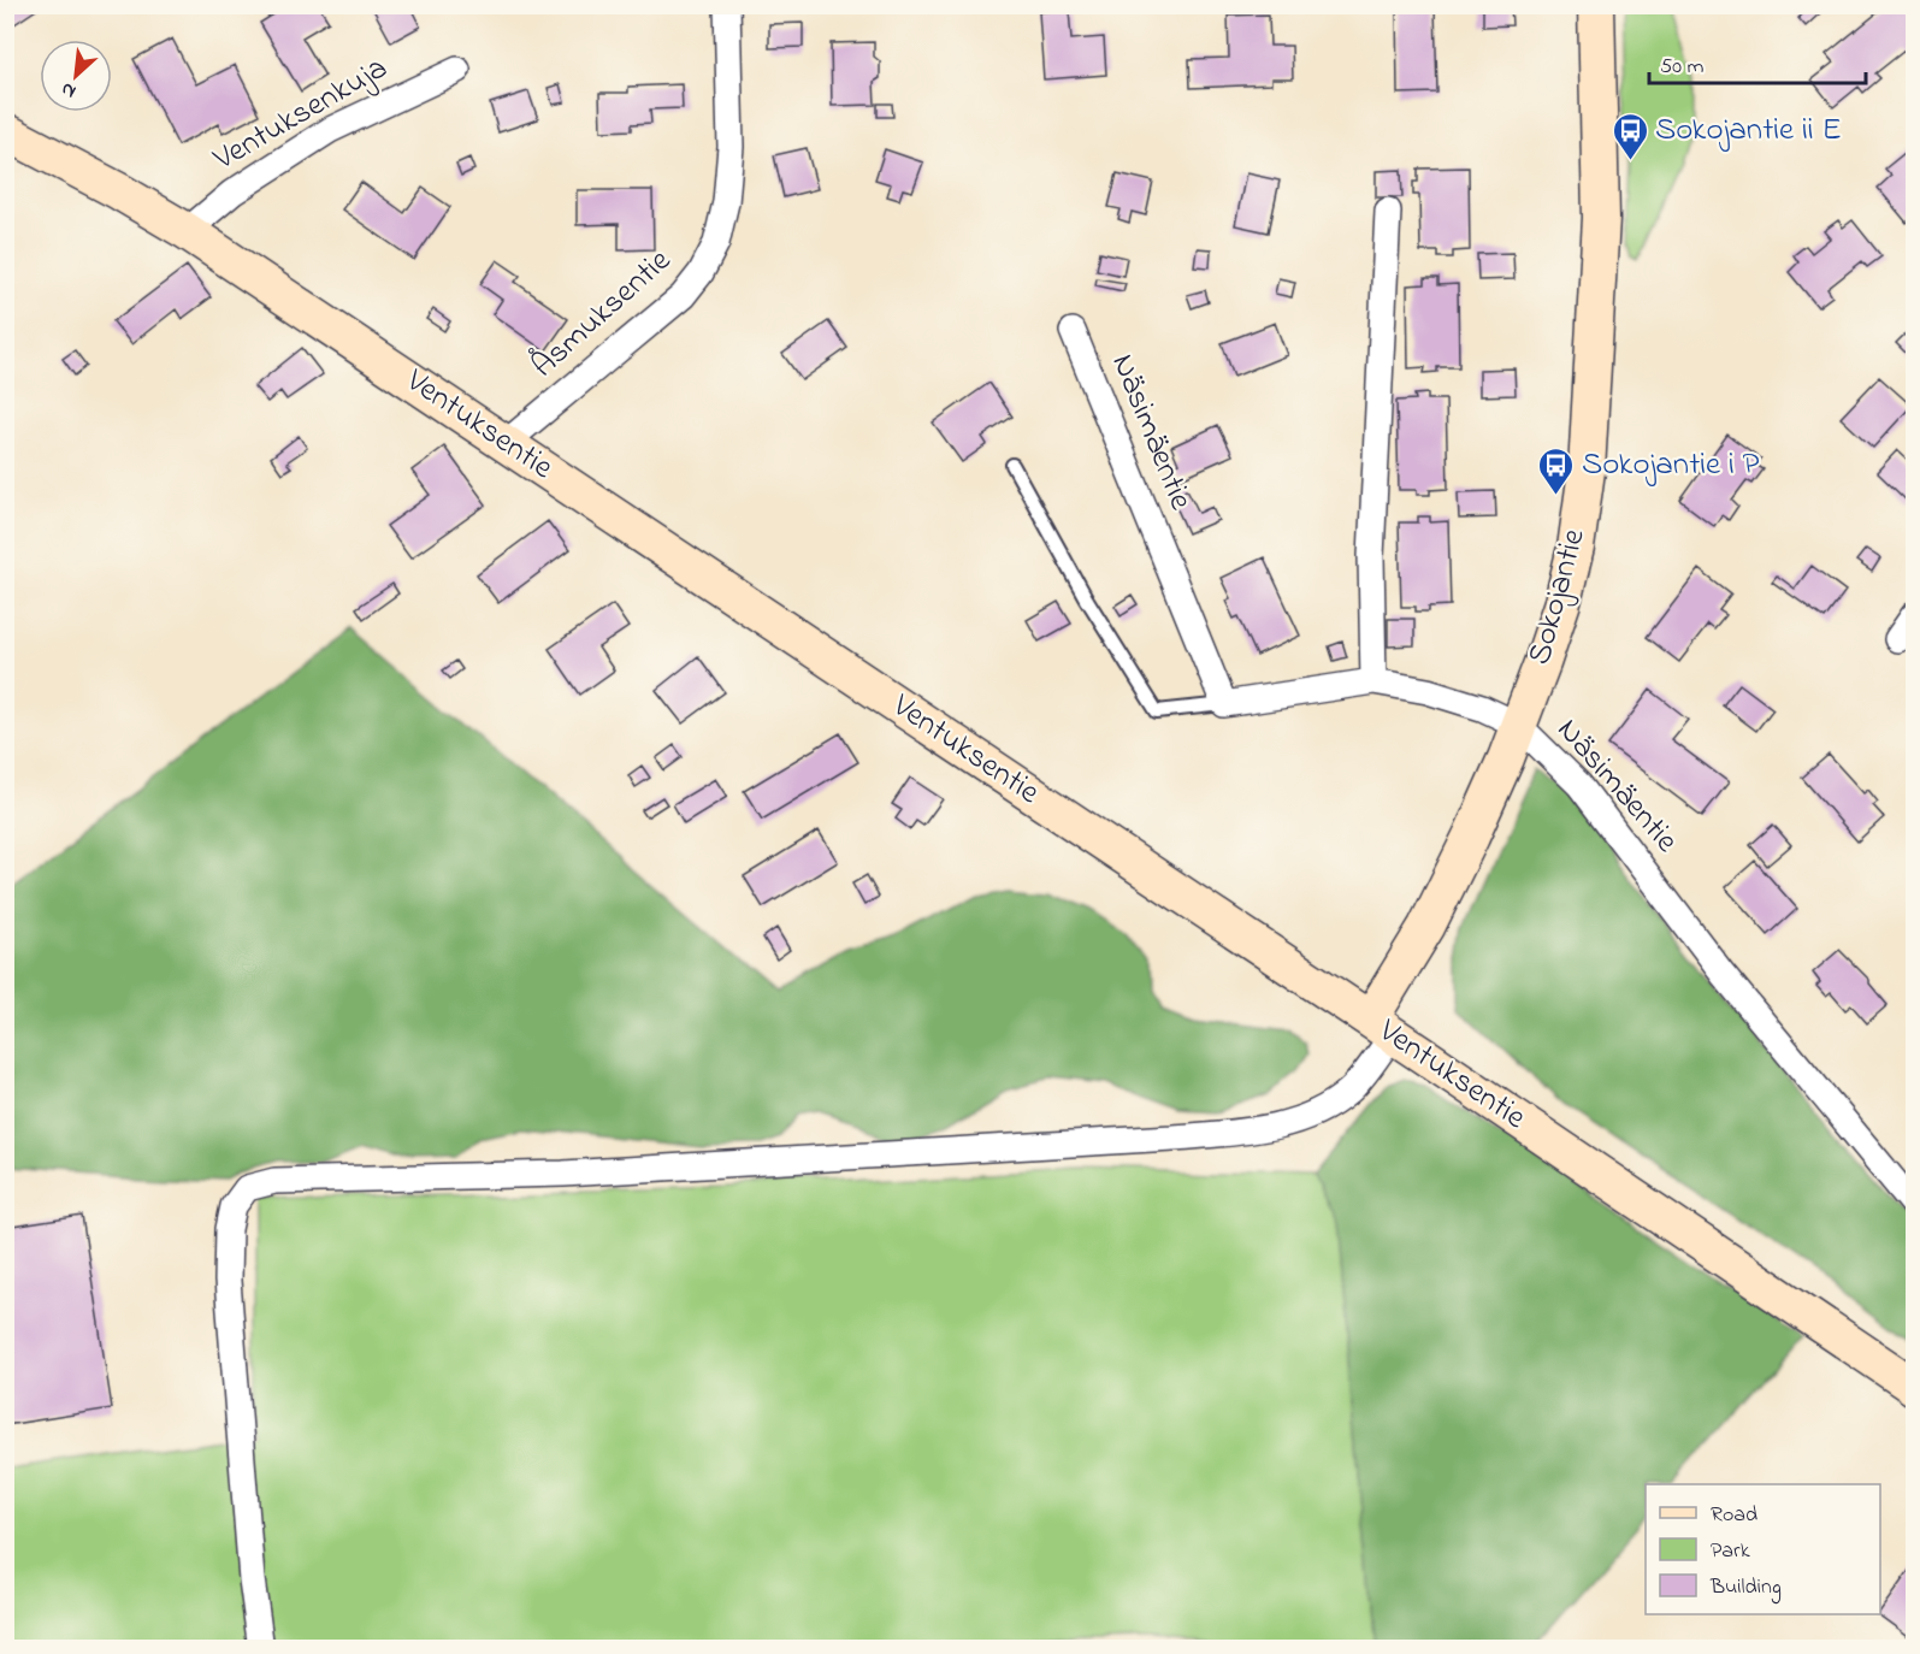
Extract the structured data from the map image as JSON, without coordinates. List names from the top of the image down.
{
  "streets": {
    "main road": ["Ventuksentie", "Sokojantie"],
    "street": ["Ventuksenkuja", "Åsmuksentie", "Näsimäentie"]
  },
  "crossings": [
    ["Ventuksenkuja", "Ventuksentie"],
    ["Åsmuksentie", "Ventuksentie"],
    ["Ventuksentie", "Sokojantie"],
    ["Näsimäentie", "Sokojantie"]
  ],
  "places": {
    "bus stop": ["Sokojantie ii E", "Sokojantie i P"]
  },
  "legend": ["Road", "Park", "Building"],
  "scale_bar": "50 m",
  "north": "bottom left"
}
